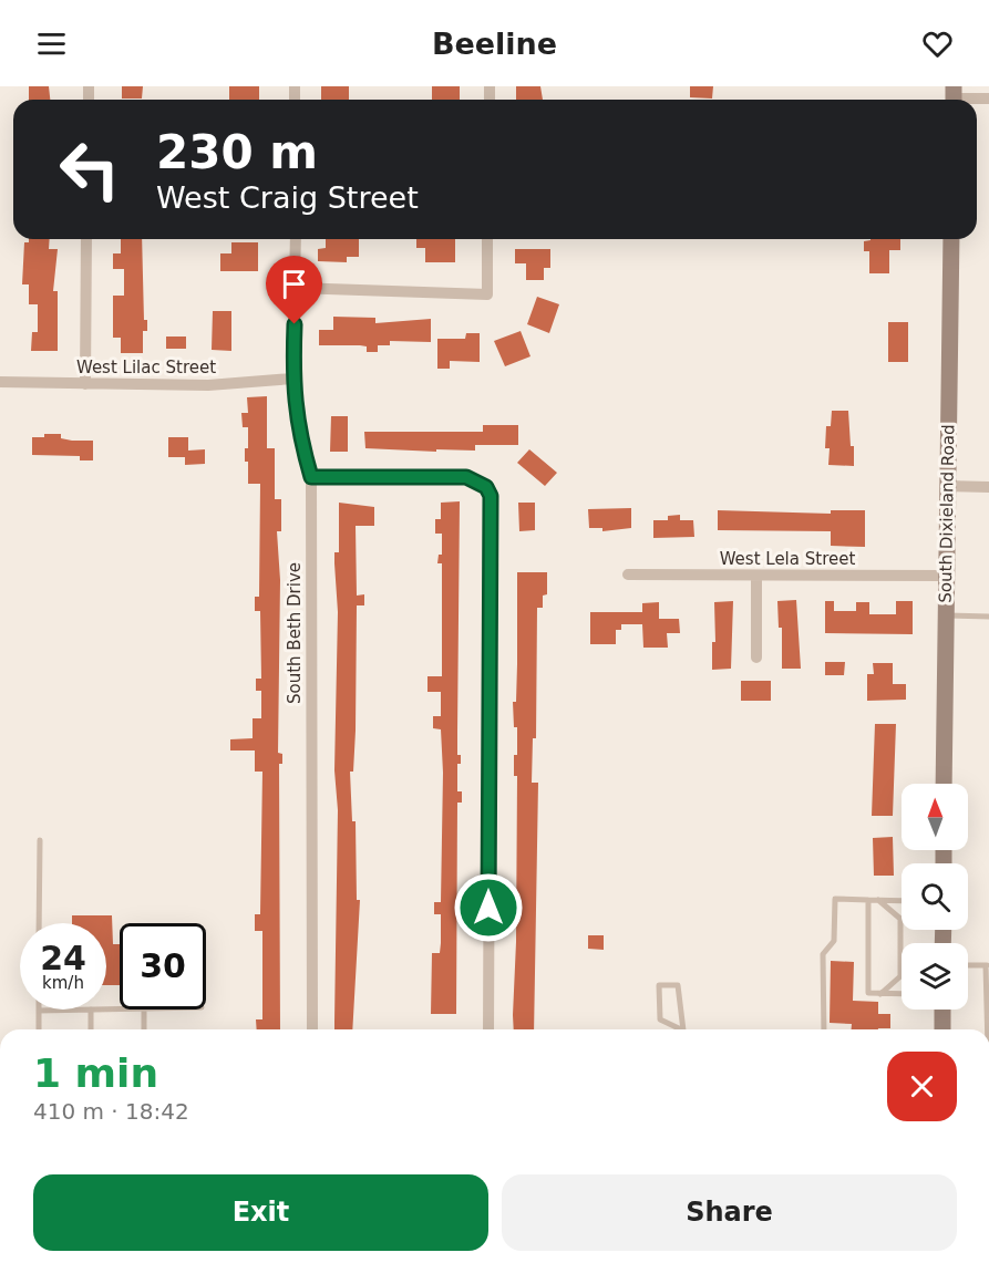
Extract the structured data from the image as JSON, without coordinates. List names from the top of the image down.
{
  "streets": {
    "main road": ["South Dixieland Road"],
    "street": ["West Lilac Street", "West Lela Street", "South Beth Drive"]
  },
  "crossings": [
    ["West Lilac Street", "South Beth Drive"],
    ["South Dixieland Road", "West Lela Street"]
  ],
  "north": "top",
  "page": {
    "header": "Beeline",
    "turn": ["230 m", "West Craig Street"],
    "speed": "24 km/h",
    "limit": "30",
    "heading": ["1 min", "410 m · 18:42"],
    "buttons": ["Exit", "Share"]
  }
}
